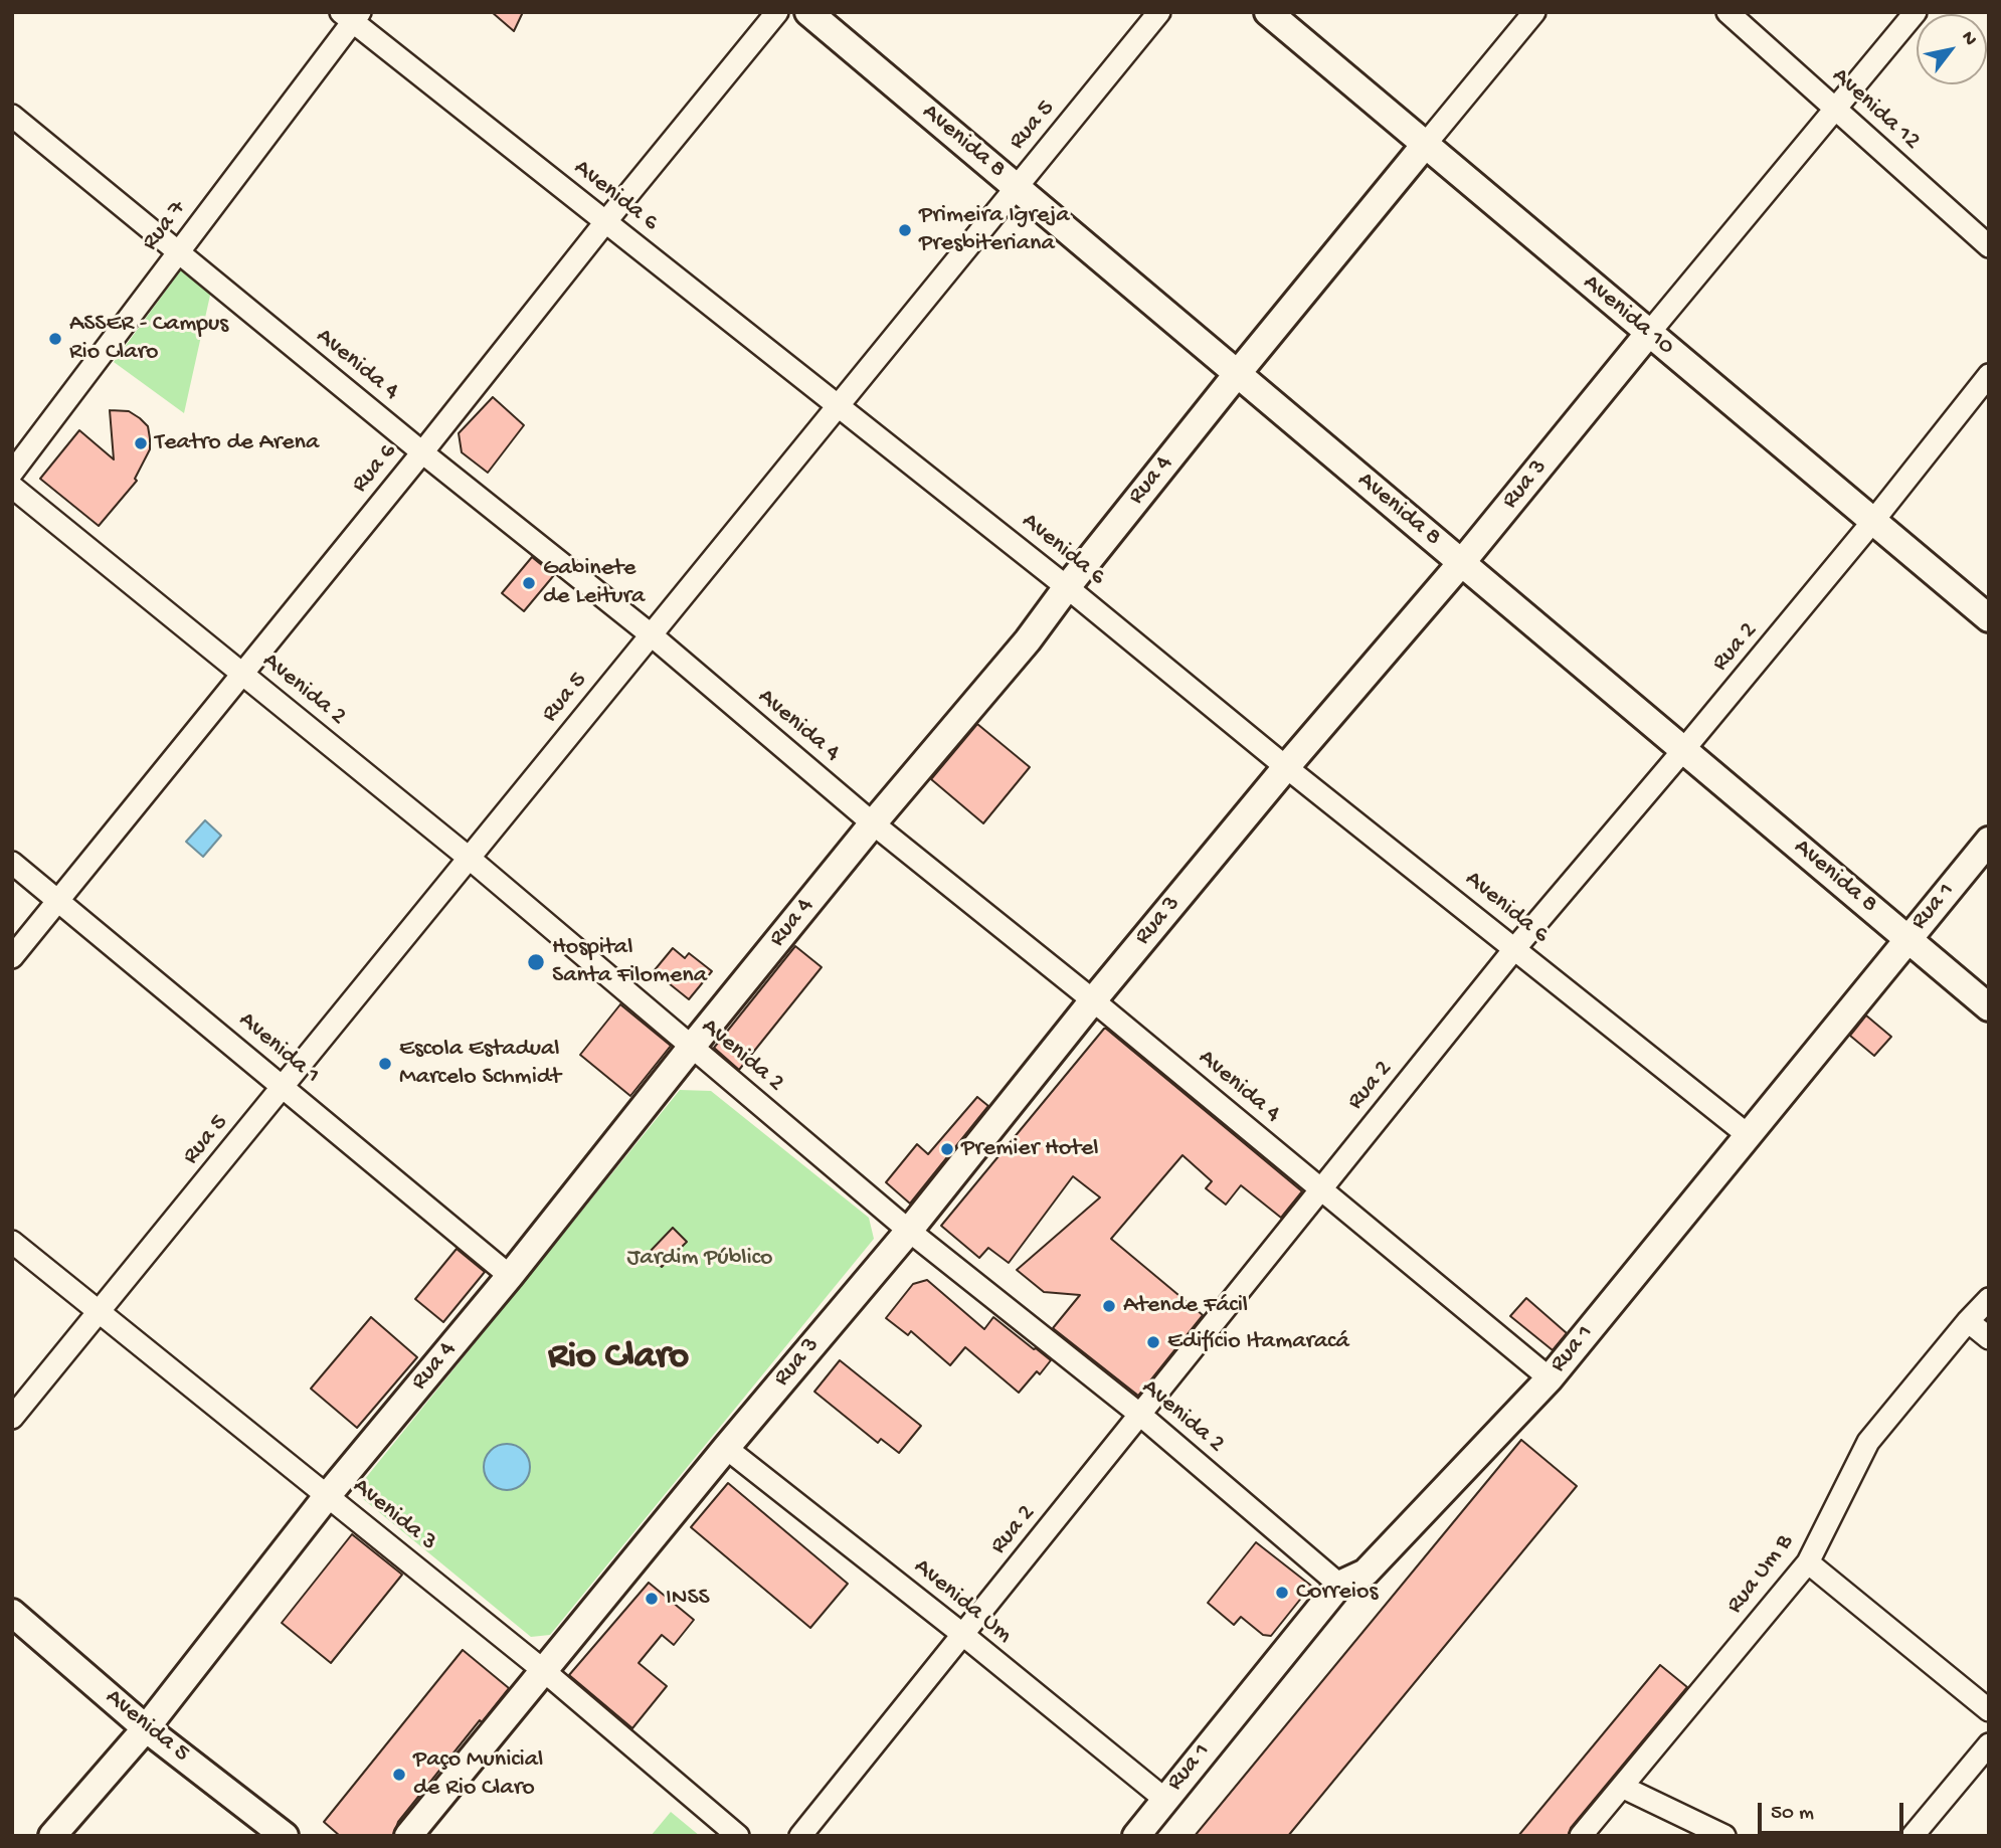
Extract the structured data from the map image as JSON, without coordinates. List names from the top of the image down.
{
  "streets": {
    "main road": [
      "Avenida 8",
      "Avenida 10",
      "Rua 4",
      "Rua 3",
      "Rua 1",
      "Avenida 5"
    ],
    "street": [
      "Avenida 12",
      "Rua 5",
      "Avenida 6",
      "Rua 7",
      "Avenida 4",
      "Rua 6",
      "Rua 2",
      "Avenida 2",
      "Avenida 1",
      "Avenida 3",
      "Rua Um B",
      "Avenida Um"
    ]
  },
  "crossings": [
    ["Avenida 12", "Rua 3"],
    ["Rua 5", "Avenida 8"],
    ["Rua 5", "Avenida 6"],
    ["Rua 5", "Avenida 4"],
    ["Rua 5", "Avenida 2"],
    ["Rua 5", "Avenida 1"],
    ["Rua 5", "Avenida 3"],
    ["Avenida 8", "Rua 4"],
    ["Avenida 8", "Rua 3"],
    ["Avenida 8", "Rua 2"],
    ["Avenida 8", "Rua 1"],
    ["Avenida 6", "Rua 7"],
    ["Avenida 6", "Rua 6"],
    ["Avenida 6", "Rua 4"],
    ["Avenida 6", "Rua 3"],
    ["Avenida 6", "Rua 2"],
    ["Avenida 6", "Rua 1"],
    ["Rua 7", "Avenida 4"],
    ["Avenida 10", "Rua 4"],
    ["Avenida 10", "Rua 3"],
    ["Avenida 10", "Rua 2"],
    ["Avenida 4", "Rua 6"],
    ["Avenida 4", "Rua 4"],
    ["Avenida 4", "Rua 3"],
    ["Avenida 4", "Rua 2"],
    ["Avenida 4", "Rua 1"],
    ["Rua 6", "Avenida 2"],
    ["Rua 6", "Avenida 1"],
    ["Rua 4", "Avenida 2"],
    ["Rua 4", "Avenida 1"],
    ["Rua 4", "Avenida 3"],
    ["Rua 4", "Avenida 5"],
    ["Rua 3", "Avenida 2"],
    ["Rua 3", "Avenida 3"],
    ["Rua 3", "Avenida Um"],
    ["Rua 2", "Avenida 2"],
    ["Rua 2", "Avenida Um"],
    ["Avenida 2", "Rua 1"],
    ["Rua 1", "Avenida Um"]
  ],
  "districts": ["Rio Claro"],
  "parks": ["Jardim Público"],
  "places": [
    "Primeira Igreja Presbiteriana",
    "ASSER - Campus Rio Claro",
    "Teatro de Arena",
    "Gabinete de Leitura",
    "Hospital Santa Filomena",
    "Escola Estadual Marcelo Schmidt",
    "Premier Hotel",
    "Atende Fácil",
    "Edifício Itamaracá",
    "Correios",
    "INSS",
    "Paço Municial de Rio Claro"
  ],
  "scale_bar": "50 m",
  "north": "top right"
}
